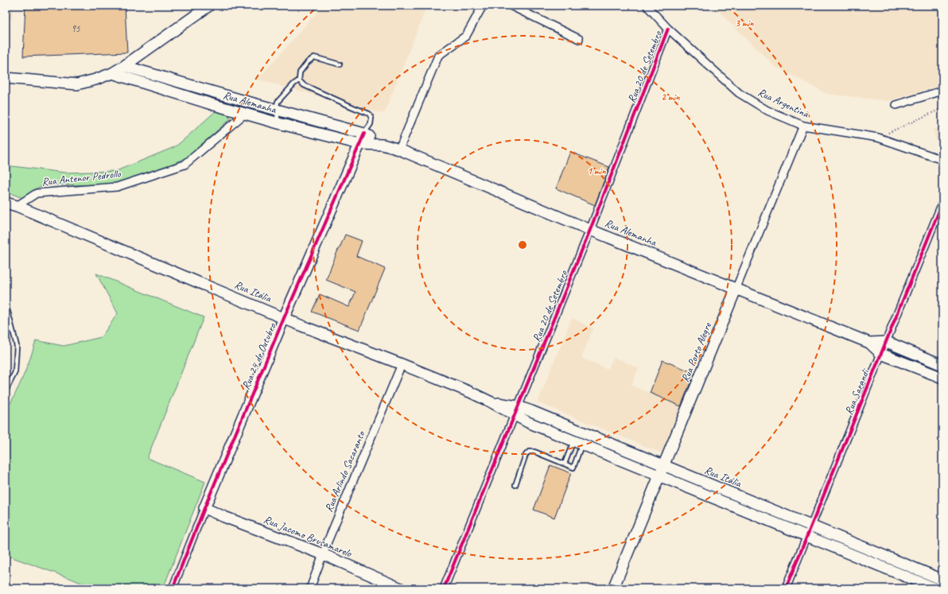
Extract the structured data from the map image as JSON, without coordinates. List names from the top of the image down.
{
  "streets": {
    "main road": [
      "Rua Alemanha",
      "Rua Itália",
      "Rua Porto Alegre",
      "Rua 24 de Outubro",
      "Rua Jacomo Brusamarelo"
    ],
    "street": [
      "Rua 20 de Setembro",
      "Rua Argentina",
      "Rua Antenor Pedrollo",
      "Rua Sarandi",
      "Rua Arlindo Sacaranto"
    ]
  },
  "crossings": [
    ["Rua 20 de Setembro", "Rua Alemanha"],
    ["Rua 20 de Setembro", "Rua Argentina"],
    ["Rua 20 de Setembro", "Rua Itália"],
    ["Rua Alemanha", "Rua Antenor Pedrollo"],
    ["Rua Alemanha", "Rua Porto Alegre"],
    ["Rua Alemanha", "Rua 24 de Outubro"],
    ["Rua Alemanha", "Rua Sarandi"],
    ["Rua Argentina", "Rua Porto Alegre"],
    ["Rua Antenor Pedrollo", "Rua Itália"],
    ["Rua Itália", "Rua Porto Alegre"],
    ["Rua Itália", "Rua 24 de Outubro"],
    ["Rua Itália", "Rua Sarandi"],
    ["Rua Itália", "Rua Arlindo Sacaranto"],
    ["Rua 24 de Outubro", "Rua Jacomo Brusamarelo"],
    ["Rua Arlindo Sacaranto", "Rua Jacomo Brusamarelo"]
  ],
  "house_numbers": ["95"],
  "rings": ["3 min", "2 min", "1 min"]
}
